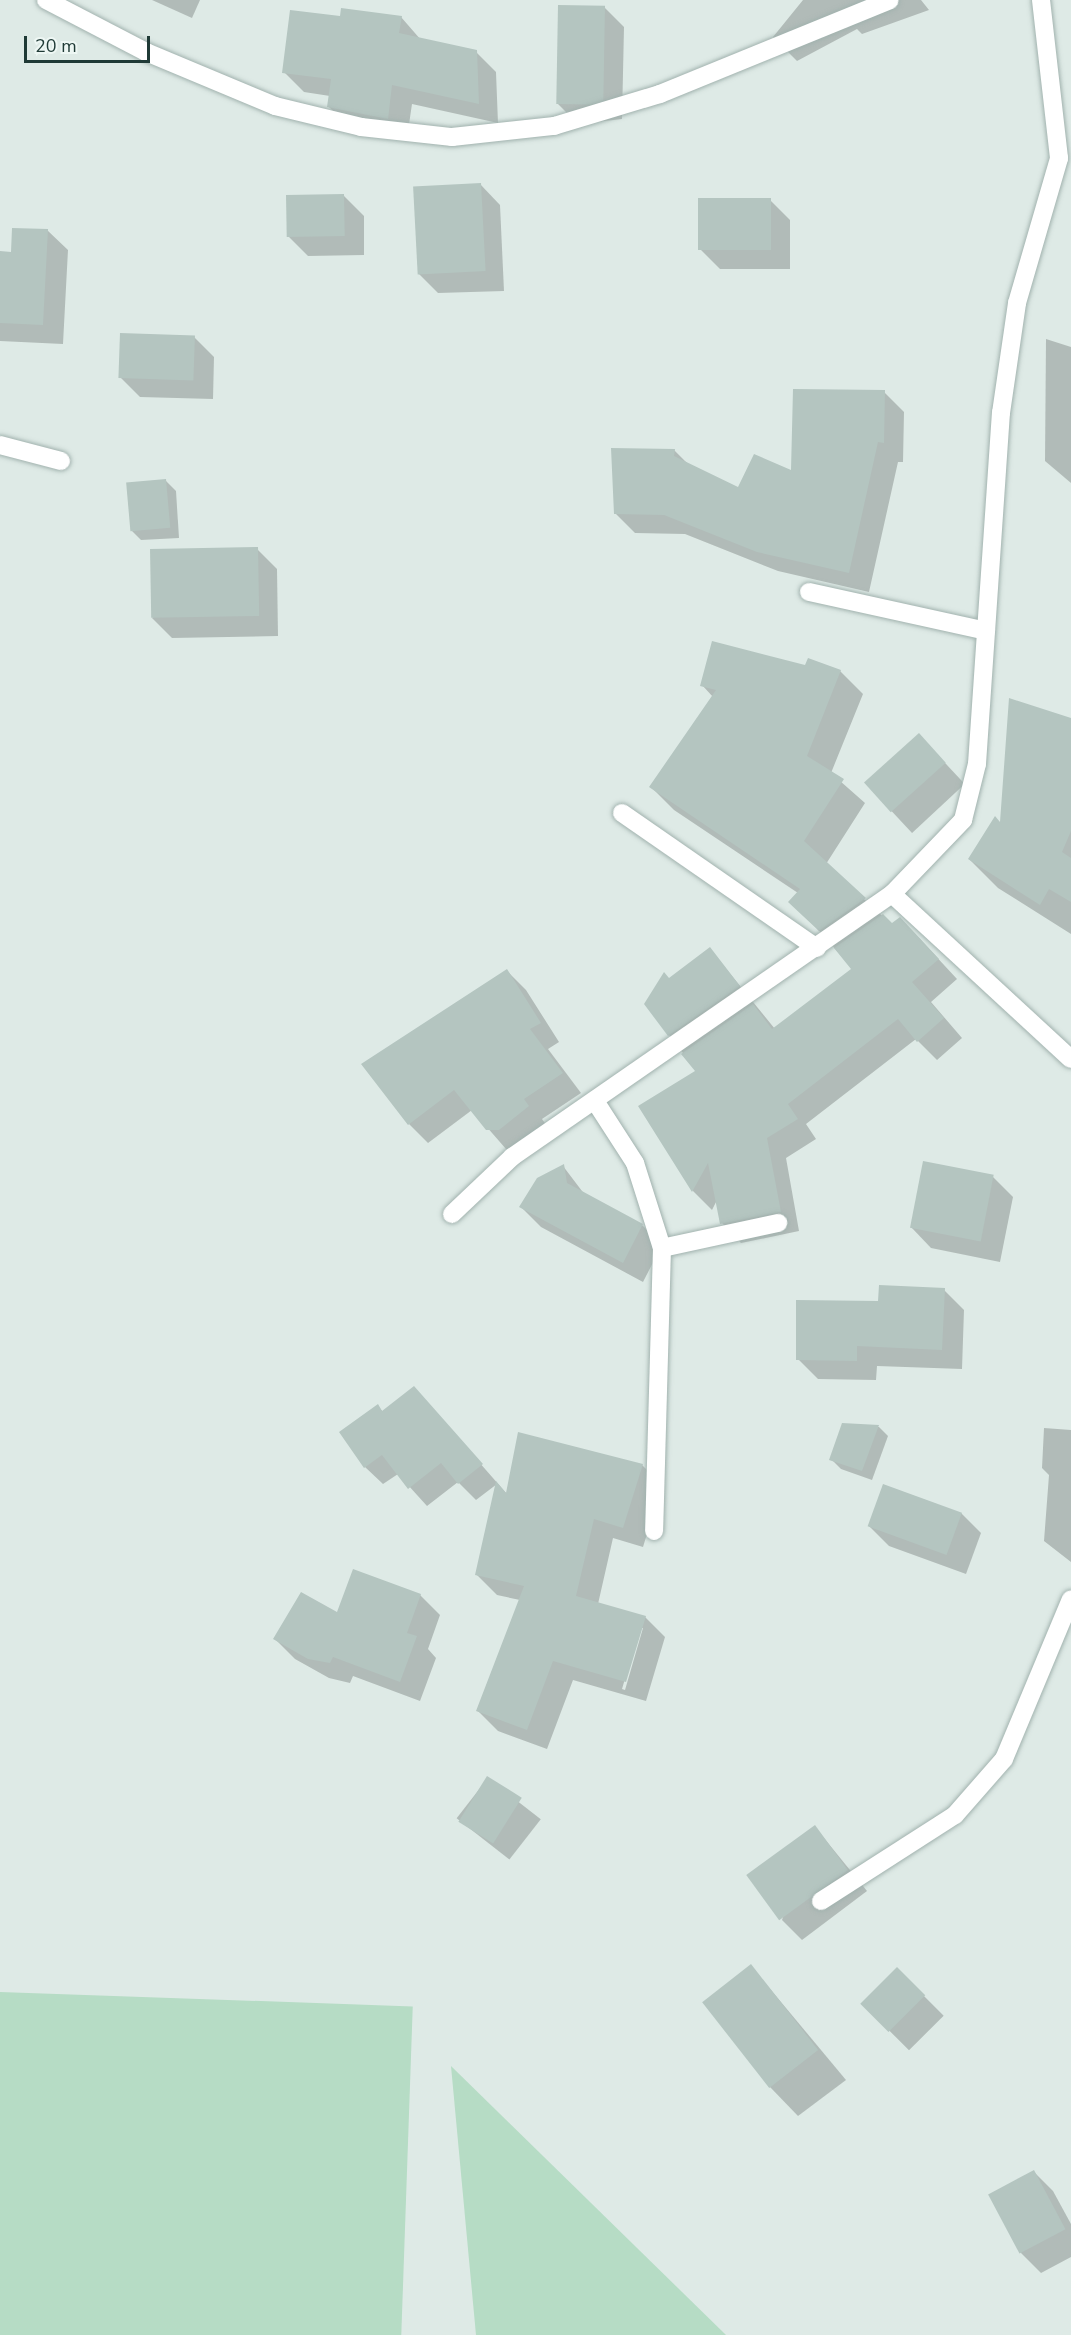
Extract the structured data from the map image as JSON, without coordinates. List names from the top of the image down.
{
  "scale_bar": "20 m"
}
